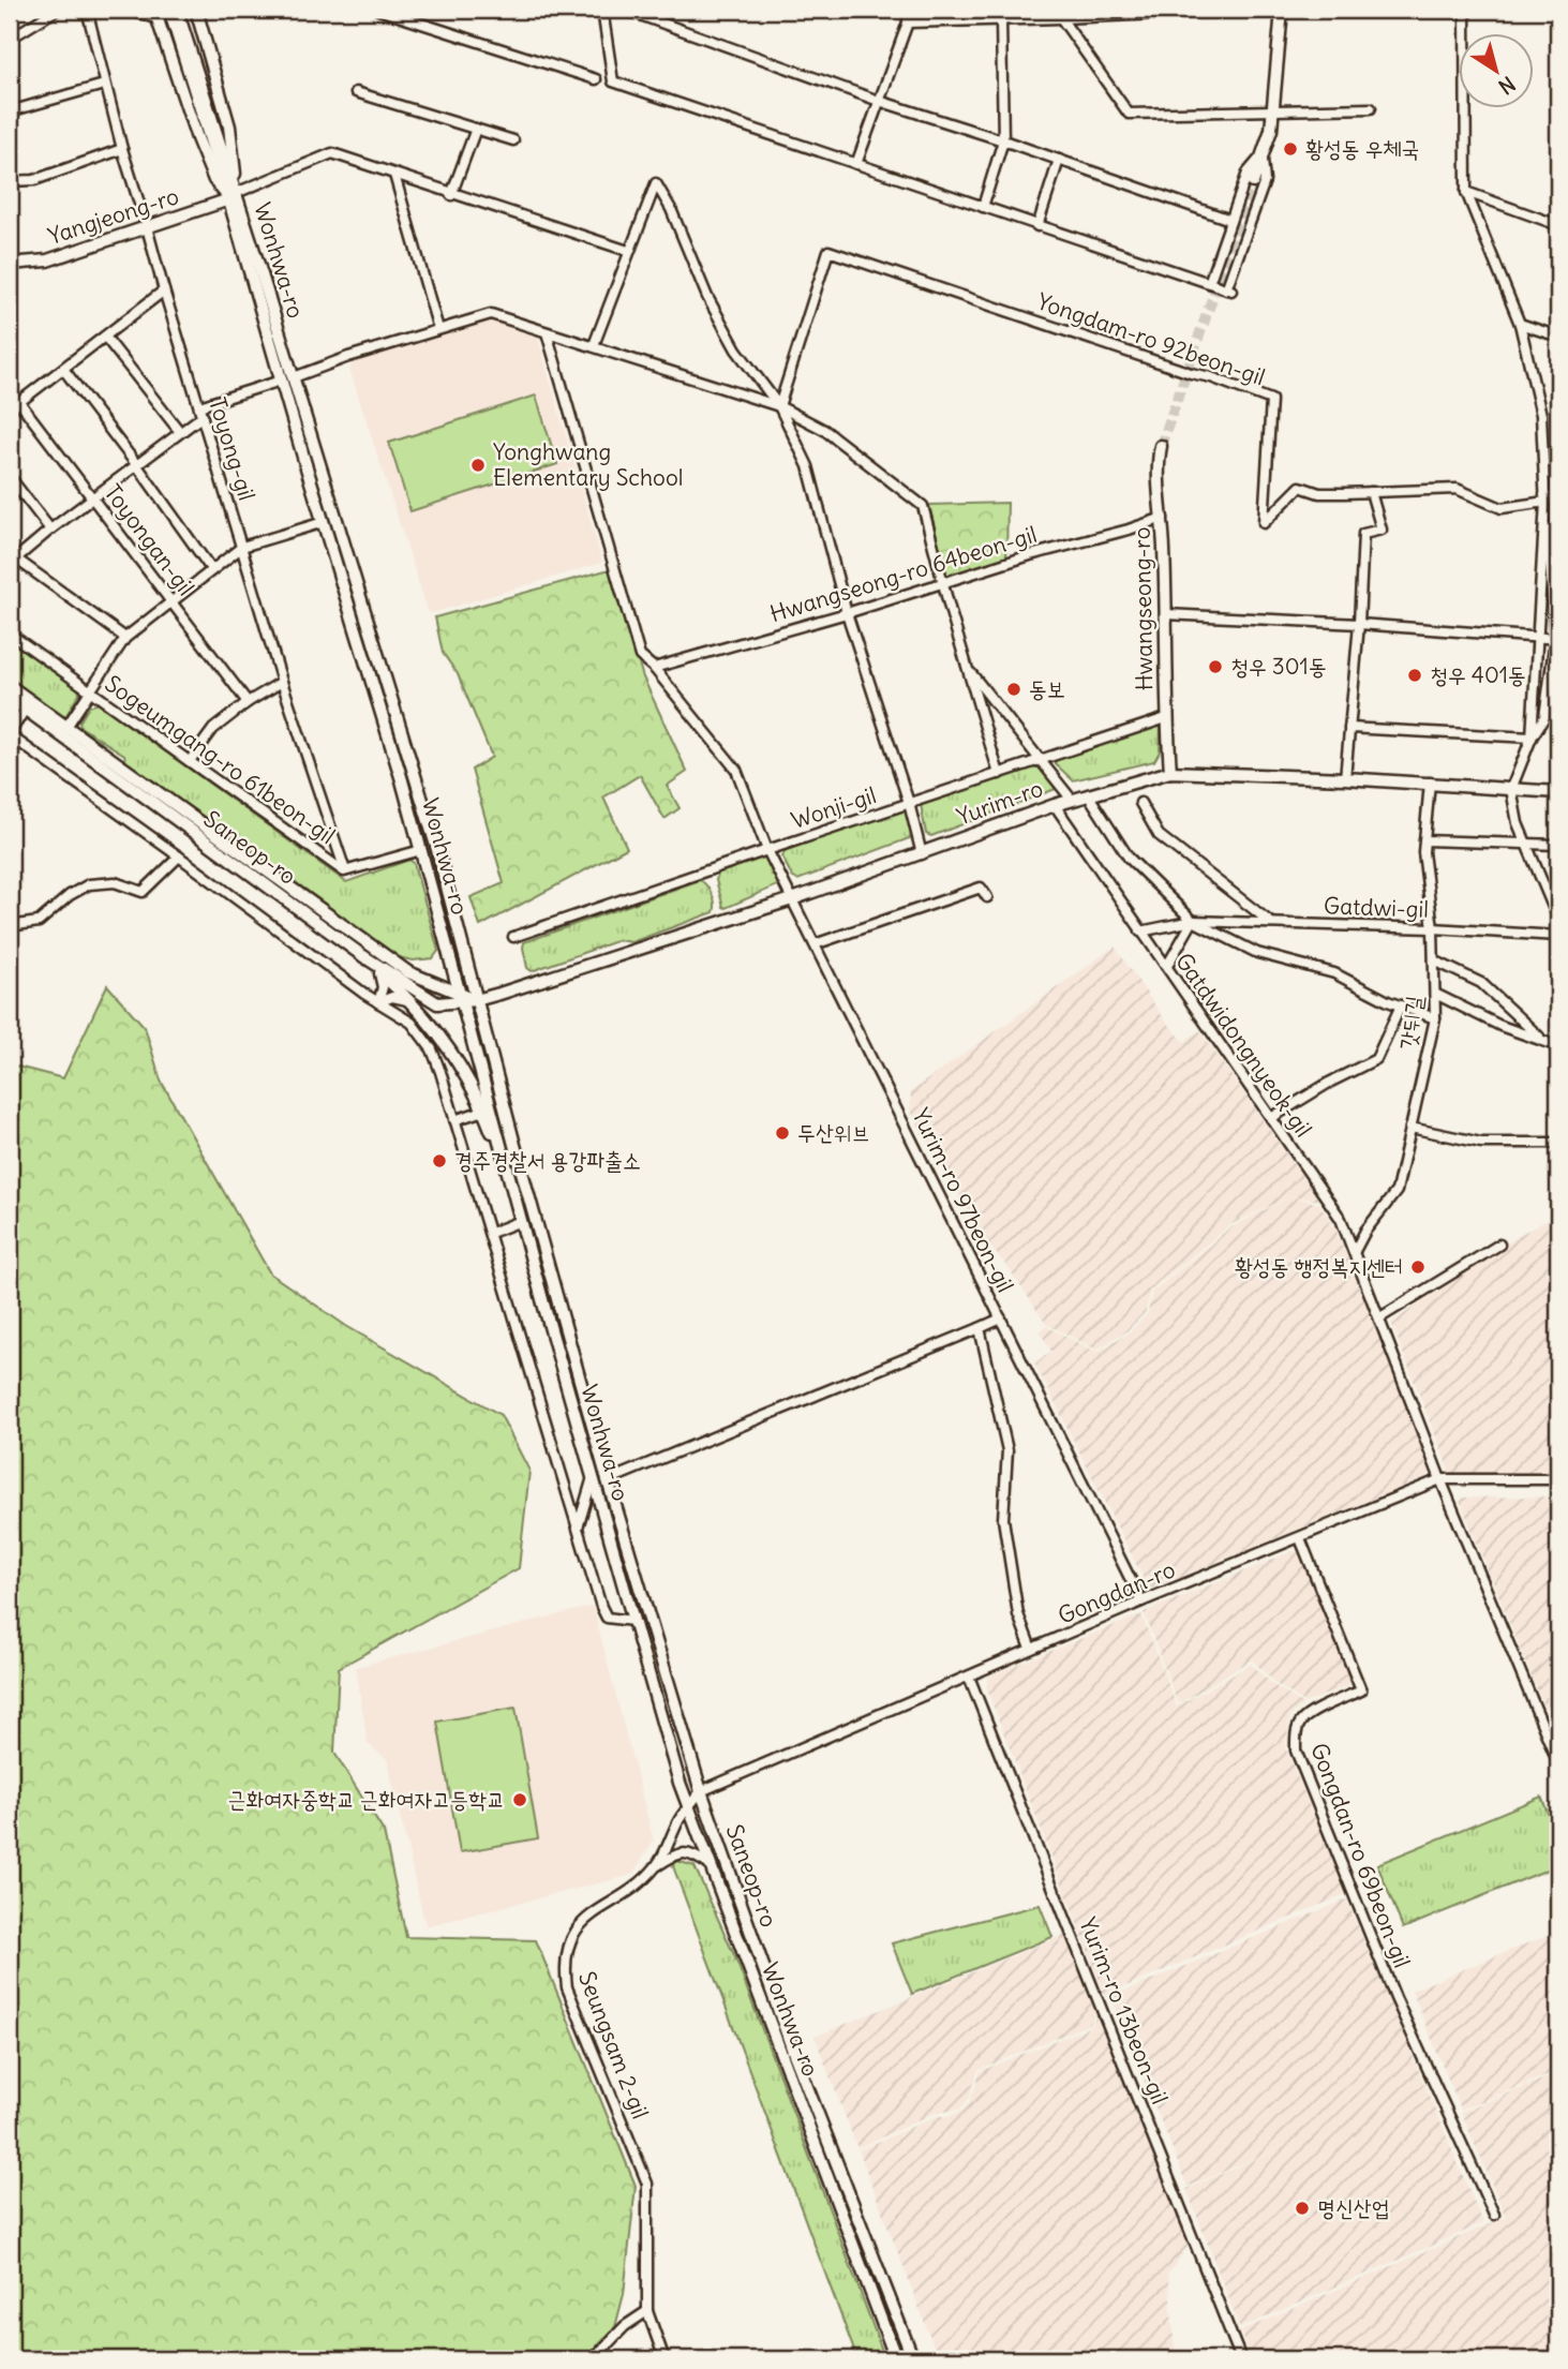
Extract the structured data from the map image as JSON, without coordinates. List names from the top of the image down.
{
  "streets": {
    "street": [
      "Yangjeong-ro",
      "Wonhwa-ro",
      "Yongdam-ro 92beon-gil",
      "Toyong-gil",
      "Toyongan-gil",
      "Hwangseong-ro 64beon-gil",
      "Hwangseong-ro",
      "Sogeumgang-ro 61beon-gil",
      "Yurim-ro",
      "Wonji-gil",
      "Saneop-ro",
      "Gatdwi-gil",
      "갓뒤길",
      "Gatdwidongnyeok-gil",
      "Yurim-ro 97beon-gil",
      "Gongdan-ro",
      "Gongdan-ro 69beon-gil",
      "Yurim-ro 13beon-gil",
      "Seungsam 2-gil"
    ]
  },
  "crossings": [
    ["Yangjeong-ro", "Wonhwa-ro"],
    ["Yangjeong-ro", "Toyong-gil"],
    ["Wonhwa-ro", "Sogeumgang-ro 61beon-gil"],
    ["Wonhwa-ro", "Yurim-ro"],
    ["Wonhwa-ro", "Saneop-ro"],
    ["Wonhwa-ro", "Seungsam 2-gil"],
    ["Toyong-gil", "Sogeumgang-ro 61beon-gil"],
    ["Hwangseong-ro 64beon-gil", "Hwangseong-ro"],
    ["Hwangseong-ro 64beon-gil", "Yurim-ro 97beon-gil"],
    ["Hwangseong-ro", "Yurim-ro"],
    ["Hwangseong-ro", "Wonji-gil"],
    ["Yurim-ro", "Saneop-ro"],
    ["Yurim-ro", "갓뒤길"],
    ["Yurim-ro", "Gatdwidongnyeok-gil"],
    ["Yurim-ro", "Yurim-ro 97beon-gil"],
    ["Wonji-gil", "Yurim-ro 97beon-gil"],
    ["Saneop-ro", "Yurim-ro 97beon-gil"],
    ["Saneop-ro", "Gongdan-ro"],
    ["Saneop-ro", "Seungsam 2-gil"],
    ["Gatdwi-gil", "갓뒤길"],
    ["Gatdwi-gil", "Gatdwidongnyeok-gil"],
    ["갓뒤길", "Gatdwidongnyeok-gil"],
    ["Gatdwidongnyeok-gil", "Gongdan-ro"],
    ["Gongdan-ro", "Gongdan-ro 69beon-gil"],
    ["Gongdan-ro", "Yurim-ro 13beon-gil"],
    ["Gongdan-ro", "Seungsam 2-gil"]
  ],
  "places": [
    "황성동 우체국",
    "Yonghwang Elementary School",
    "청우 301동",
    "청우 401동",
    "동보",
    "두산위브",
    "경주경찰서 용강파출소",
    "황성동 행정복지센터",
    "근화여자중학교 근화여자고등학교",
    "명신산업"
  ],
  "north": "bottom right"
}
